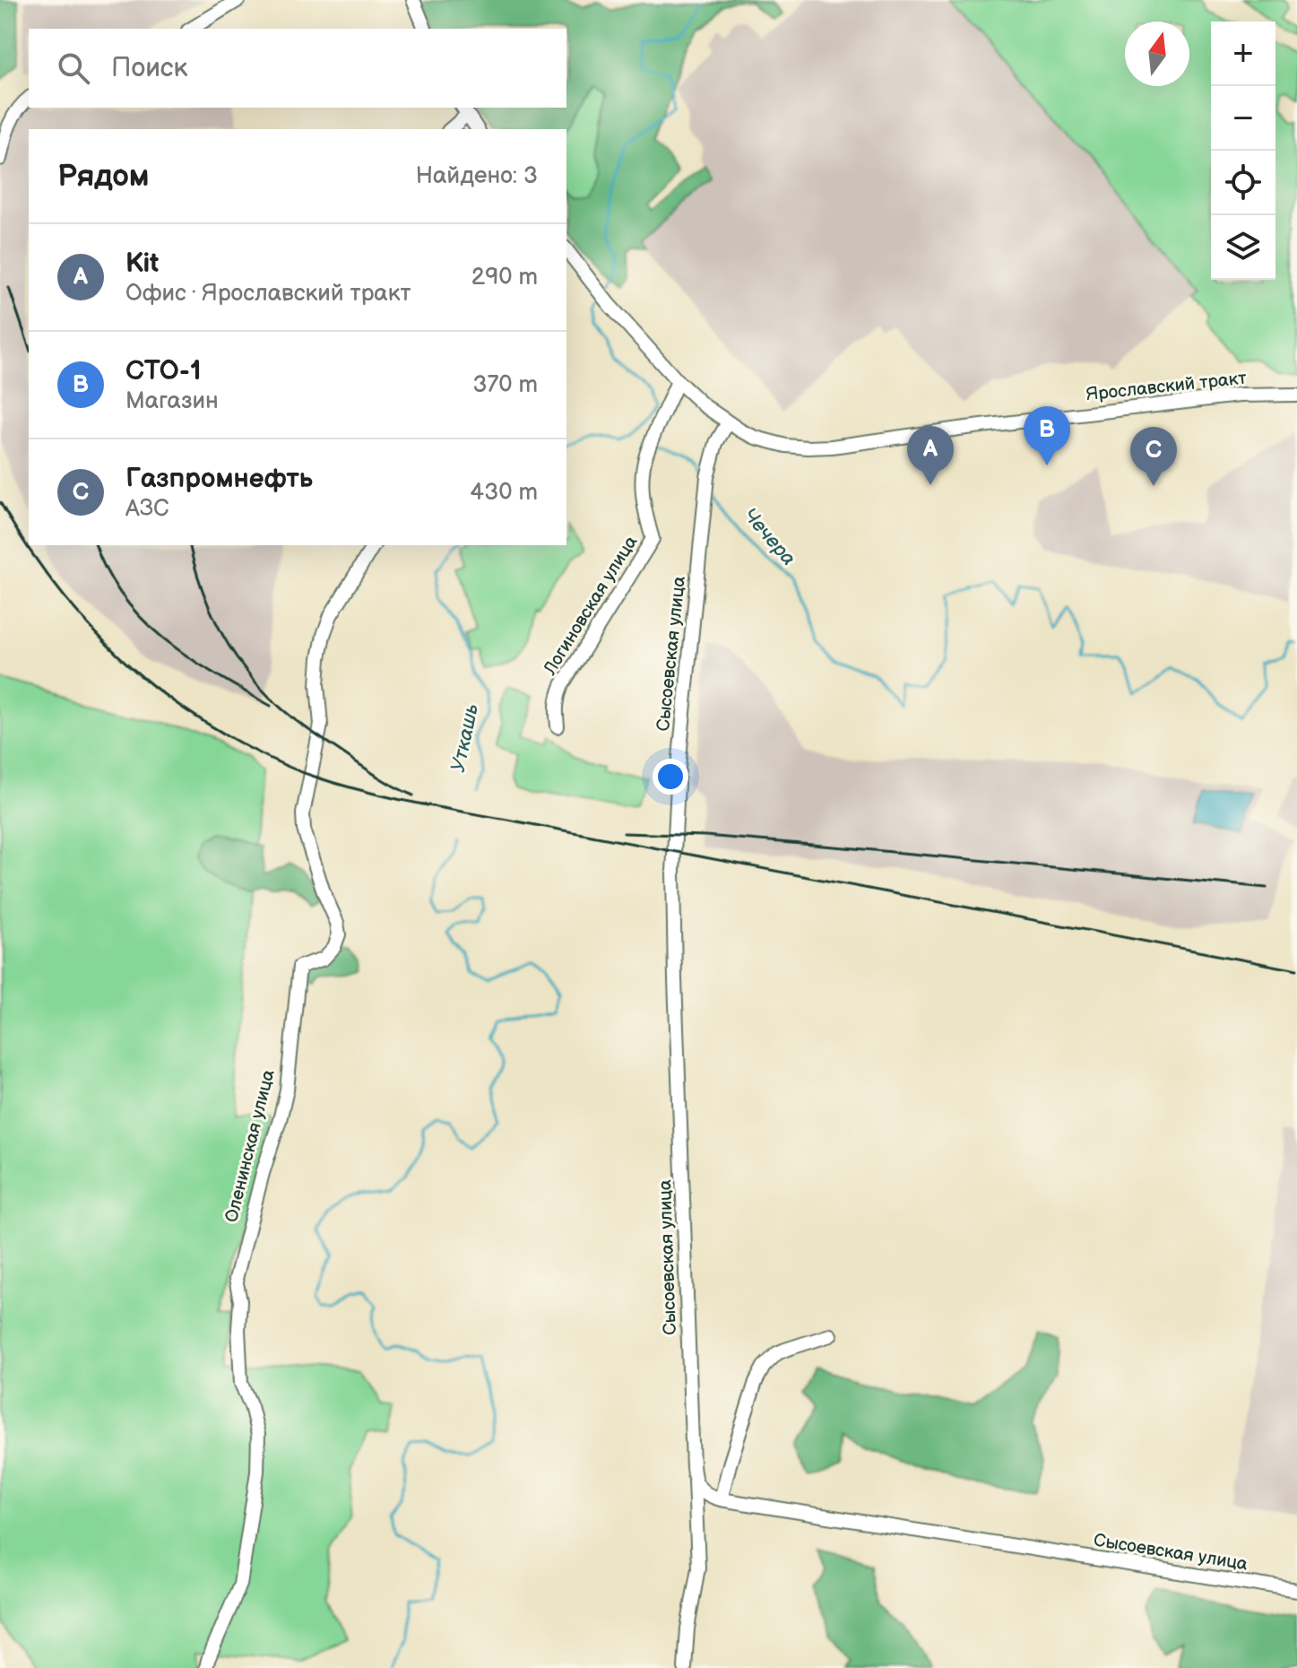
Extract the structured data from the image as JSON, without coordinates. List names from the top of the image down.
{
  "streets": {
    "street": [
      "Ярославский тракт",
      "Логиновская улица",
      "Сысоевская улица",
      "Оленинская улица"
    ]
  },
  "crossings": [
    ["Ярославский тракт", "Логиновская улица"],
    ["Ярославский тракт", "Сысоевская улица"]
  ],
  "water": ["Чечера", "Уткашь"],
  "north": "top",
  "page": {
    "map_buttons": ["+", "−"],
    "search": "Поиск",
    "heading": ["Рядом", "Найдено: 3"],
    "list": [
      {
        "mark": "A",
        "name": "Kit",
        "note": "Офис · Ярославский тракт",
        "value": "290 m"
      },
      {
        "mark": "B",
        "name": "СТО-1",
        "note": "Магазин",
        "value": "370 m"
      },
      {
        "mark": "C",
        "name": "Газпромнефть",
        "note": "АЗС",
        "value": "430 m"
      }
    ],
    "pins": ["B", "A", "C"]
  }
}
